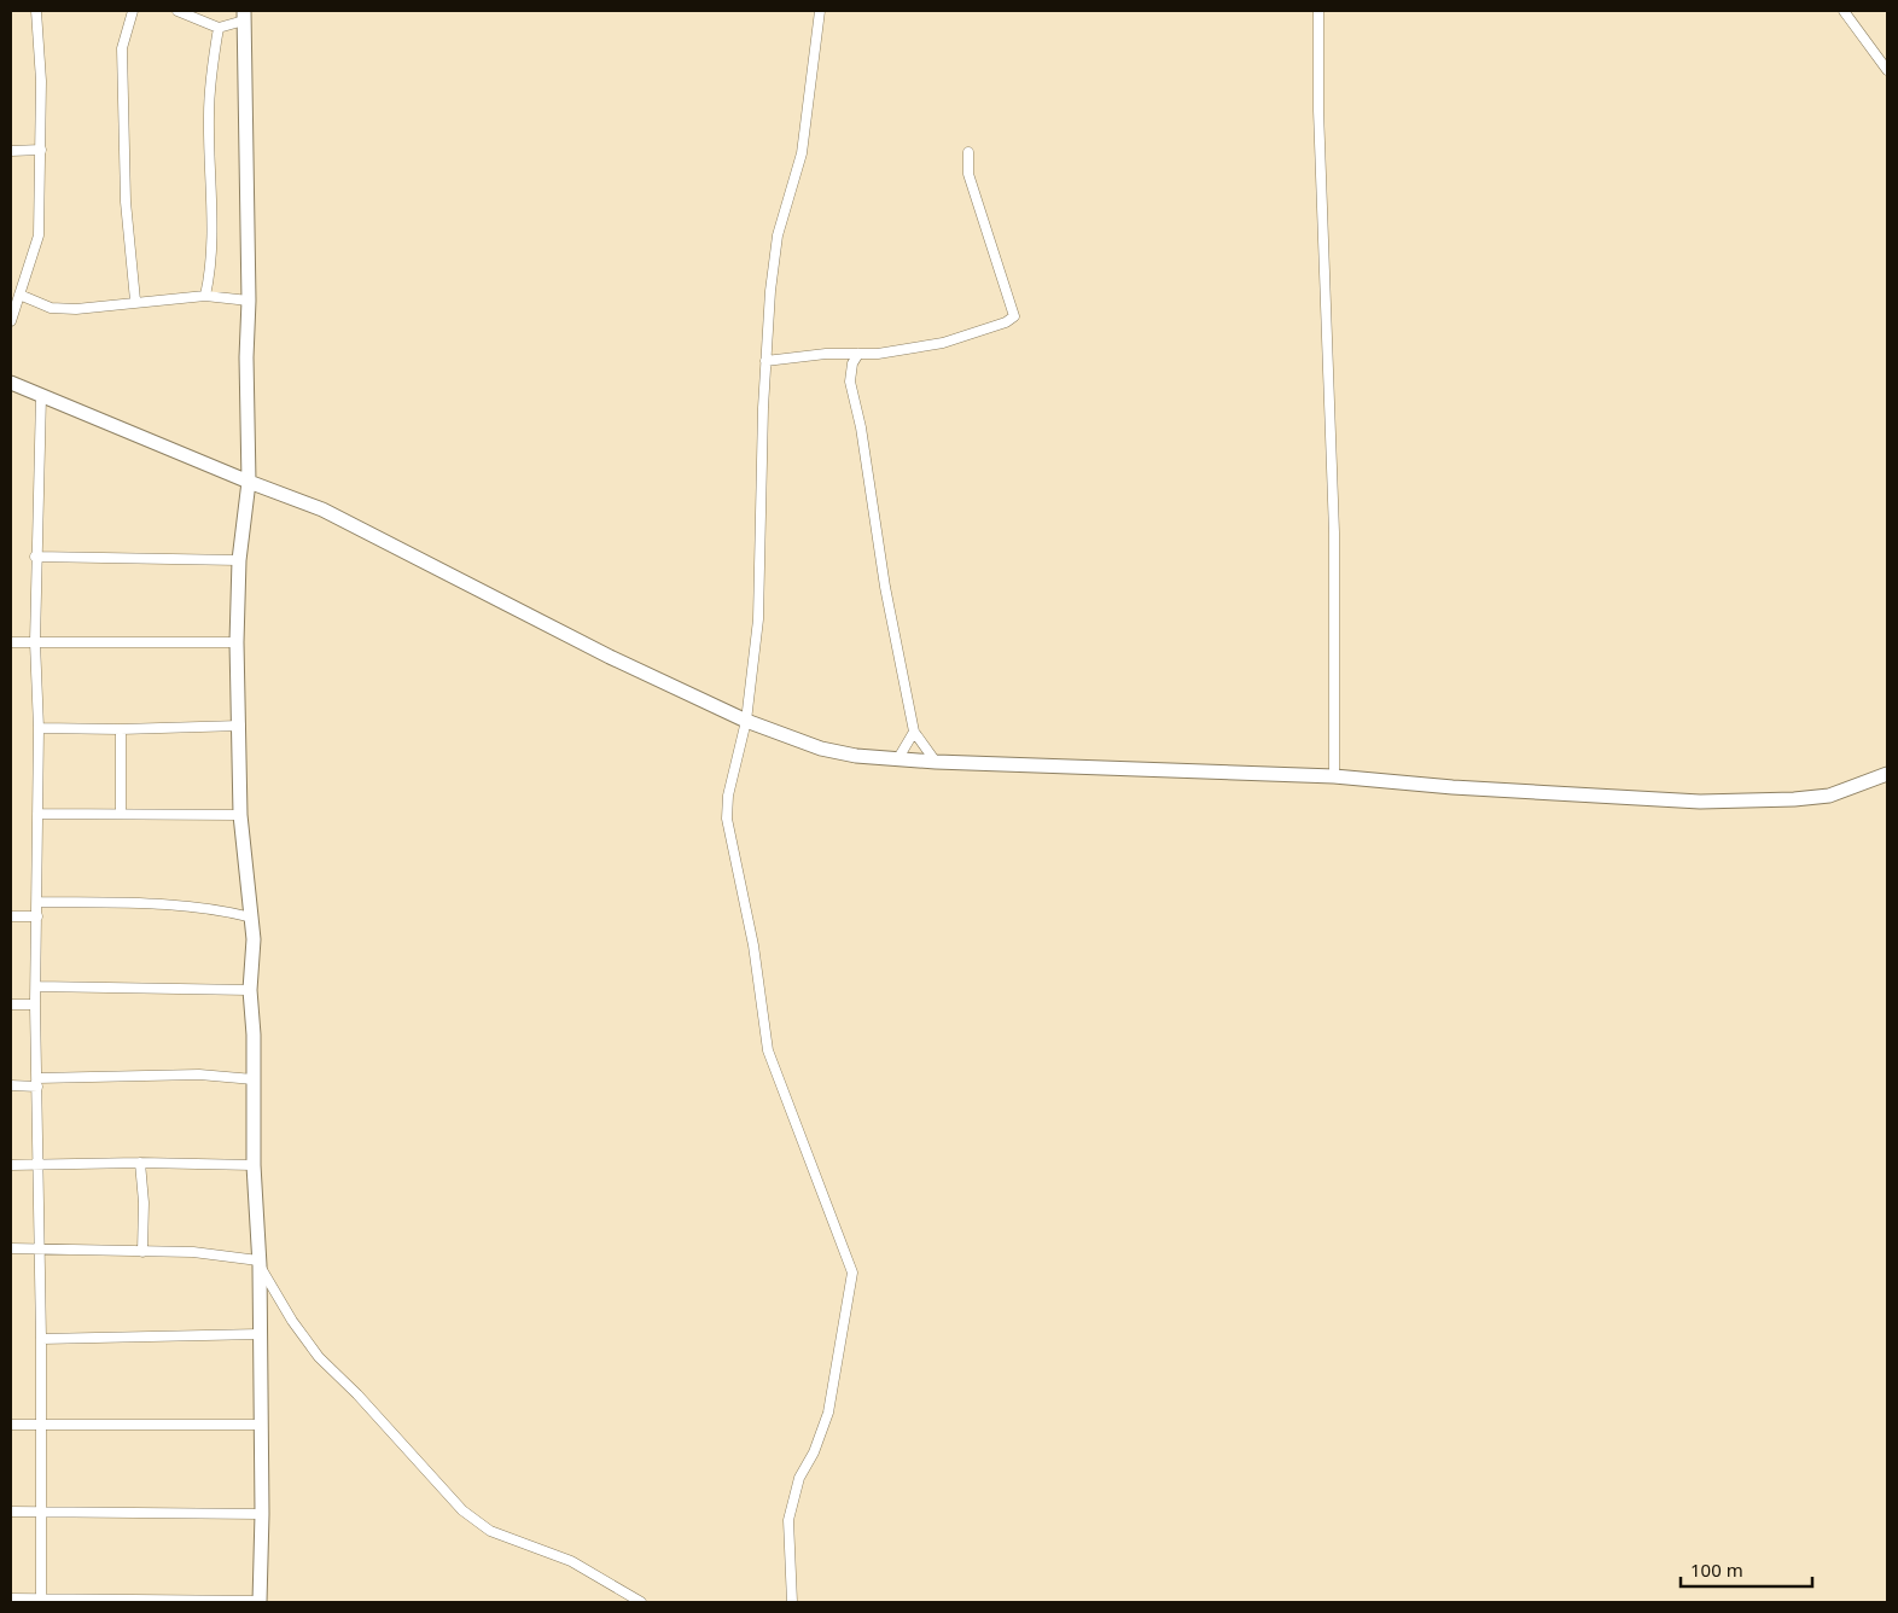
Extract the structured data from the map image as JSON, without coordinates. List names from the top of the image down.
{
  "scale_bar": "100 m"
}
